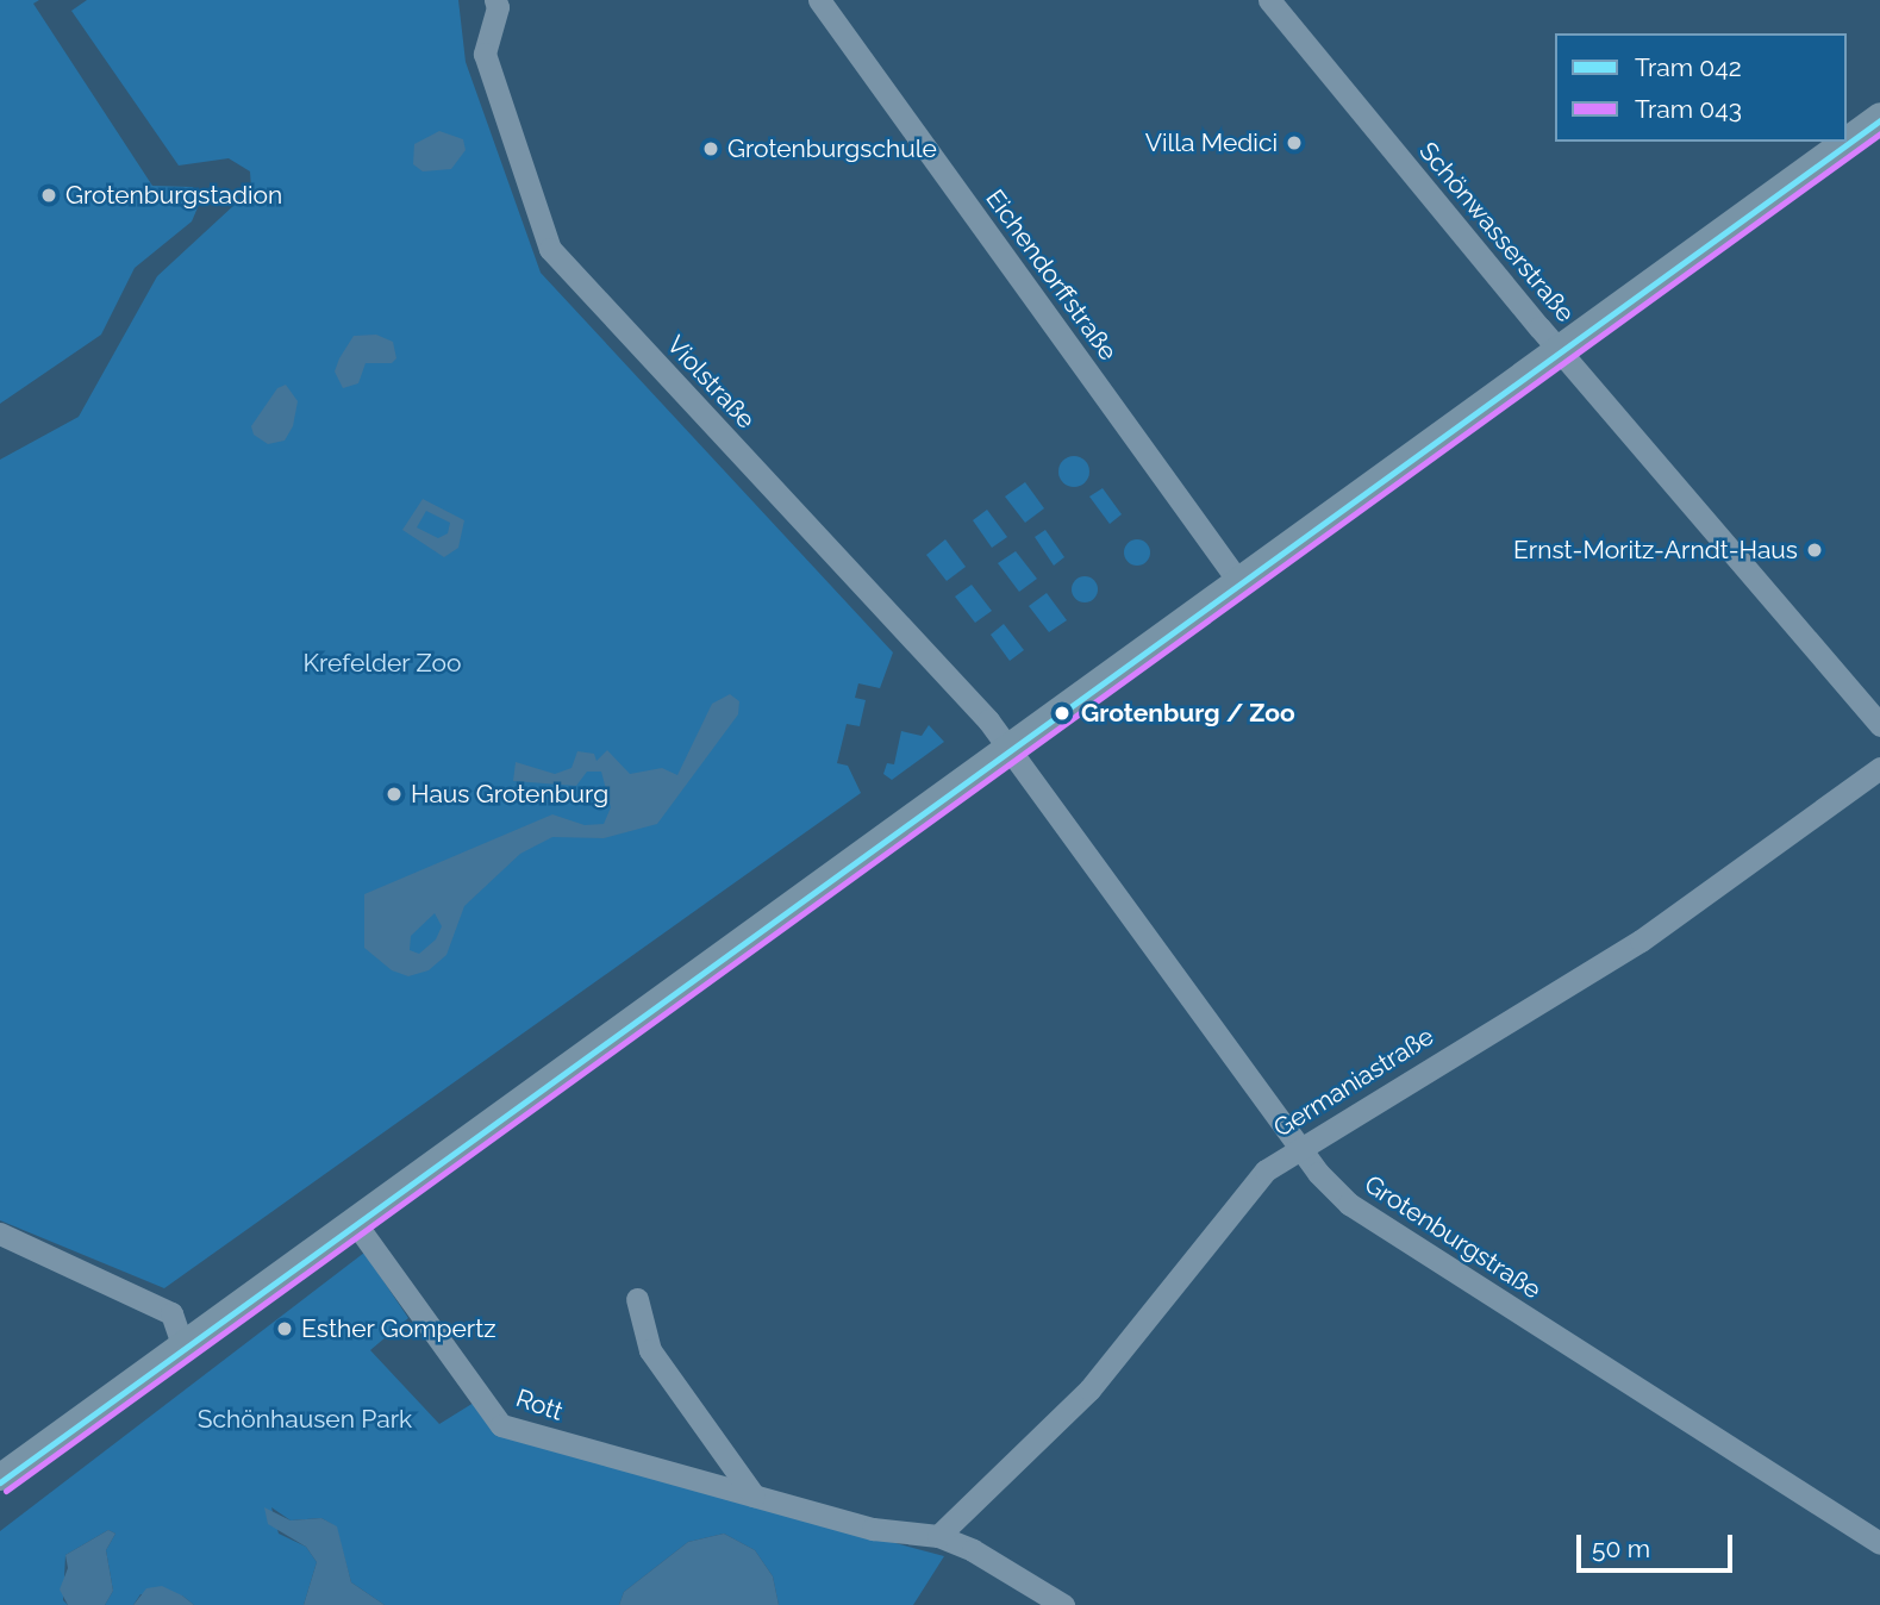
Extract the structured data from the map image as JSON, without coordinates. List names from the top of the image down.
{
  "streets": {
    "street": [
      "Schönwasserstraße",
      "Eichendorffstraße",
      "Violstraße",
      "Germaniastraße",
      "Grotenburgstraße",
      "Rott"
    ]
  },
  "crossings": [
    ["Violstraße", "Grotenburgstraße"],
    ["Germaniastraße", "Grotenburgstraße"],
    ["Germaniastraße", "Rott"]
  ],
  "parks": ["Krefelder Zoo", "Schönhausen Park"],
  "places": [
    "Villa Medici",
    "Grotenburgschule",
    "Grotenburgstadion",
    "Ernst-Moritz-Arndt-Haus",
    "Grotenburg / Zoo",
    "Haus Grotenburg",
    "Esther Gompertz"
  ],
  "lines": ["tram line 042", "tram line 043"],
  "legend": ["Tram 042", "Tram 043"],
  "scale_bar": "50 m"
}
